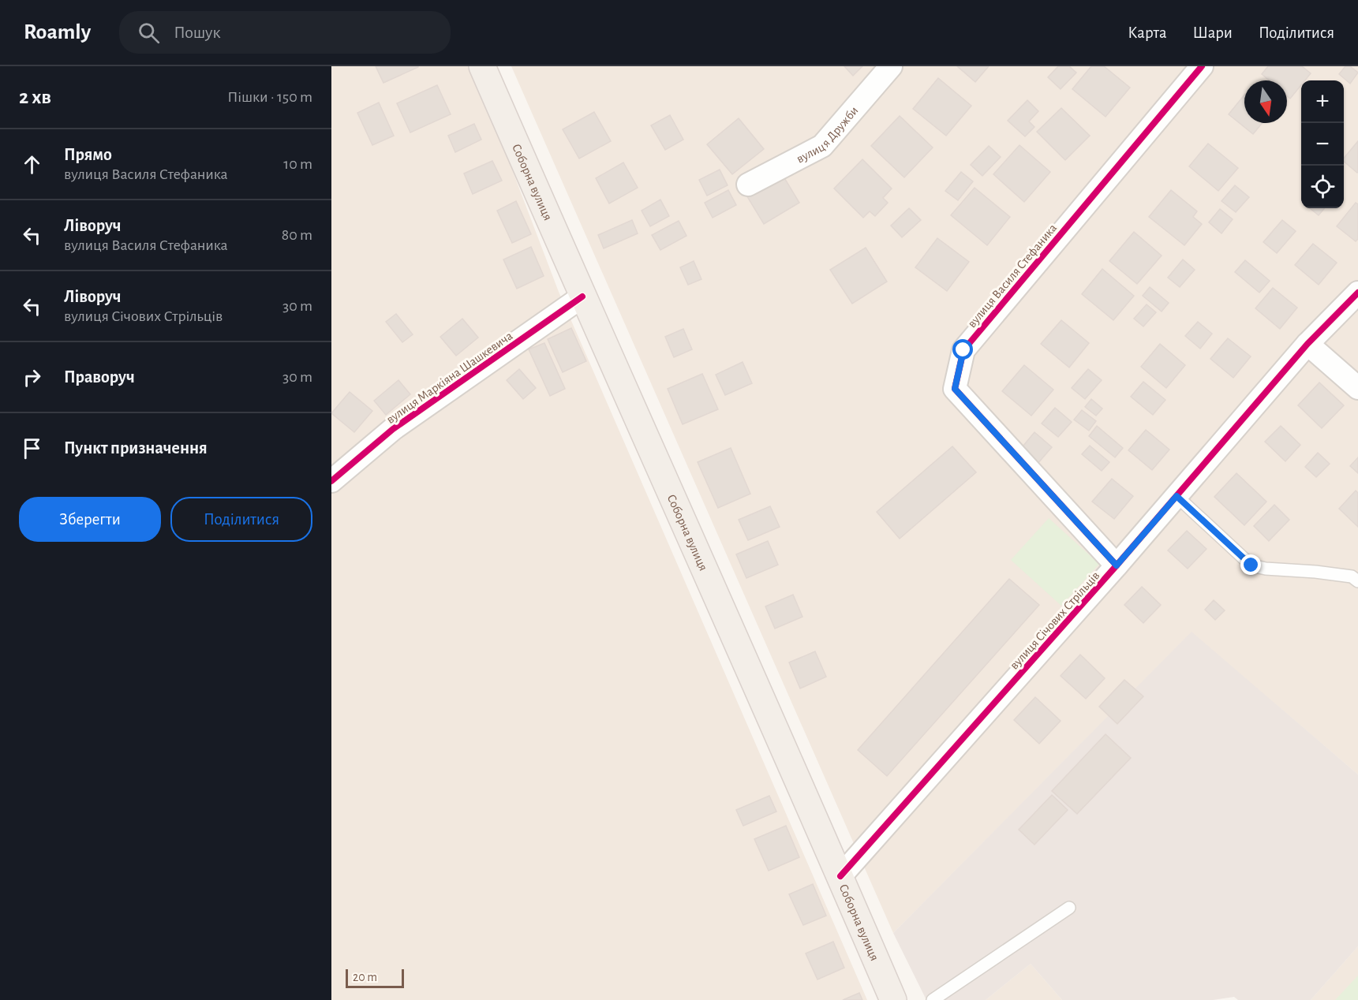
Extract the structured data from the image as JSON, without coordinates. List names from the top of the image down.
{
  "streets": {
    "main road": ["Соборна вулиця"],
    "street": [
      "вулиця Дружби",
      "вулиця Василя Стефаника",
      "вулиця Маркіяна Шашкевича",
      "вулиця Січових Стрільців"
    ]
  },
  "crossings": [
    ["Соборна вулиця", "вулиця Маркіяна Шашкевича"],
    ["Соборна вулиця", "вулиця Січових Стрільців"],
    ["вулиця Василя Стефаника", "вулиця Січових Стрільців"]
  ],
  "scale_bar": "20 m",
  "north": "bottom",
  "page": {
    "header": "Roamly",
    "search": "Пошук",
    "nav": ["Карта", "Шари", "Поділитися"],
    "heading": ["2 хв", "Пішки · 150 m"],
    "map_buttons": ["+", "−"],
    "list": [
      ["Прямо", "вулиця Василя Стефаника", "10 m"],
      ["Ліворуч", "вулиця Василя Стефаника", "80 m"],
      ["Ліворуч", "вулиця Січових Стрільців", "30 m"],
      ["Праворуч", "30 m"],
      "Пункт призначення"
    ],
    "buttons": ["Зберегти", "Поділитися"],
    "scale": "20 m"
  }
}
